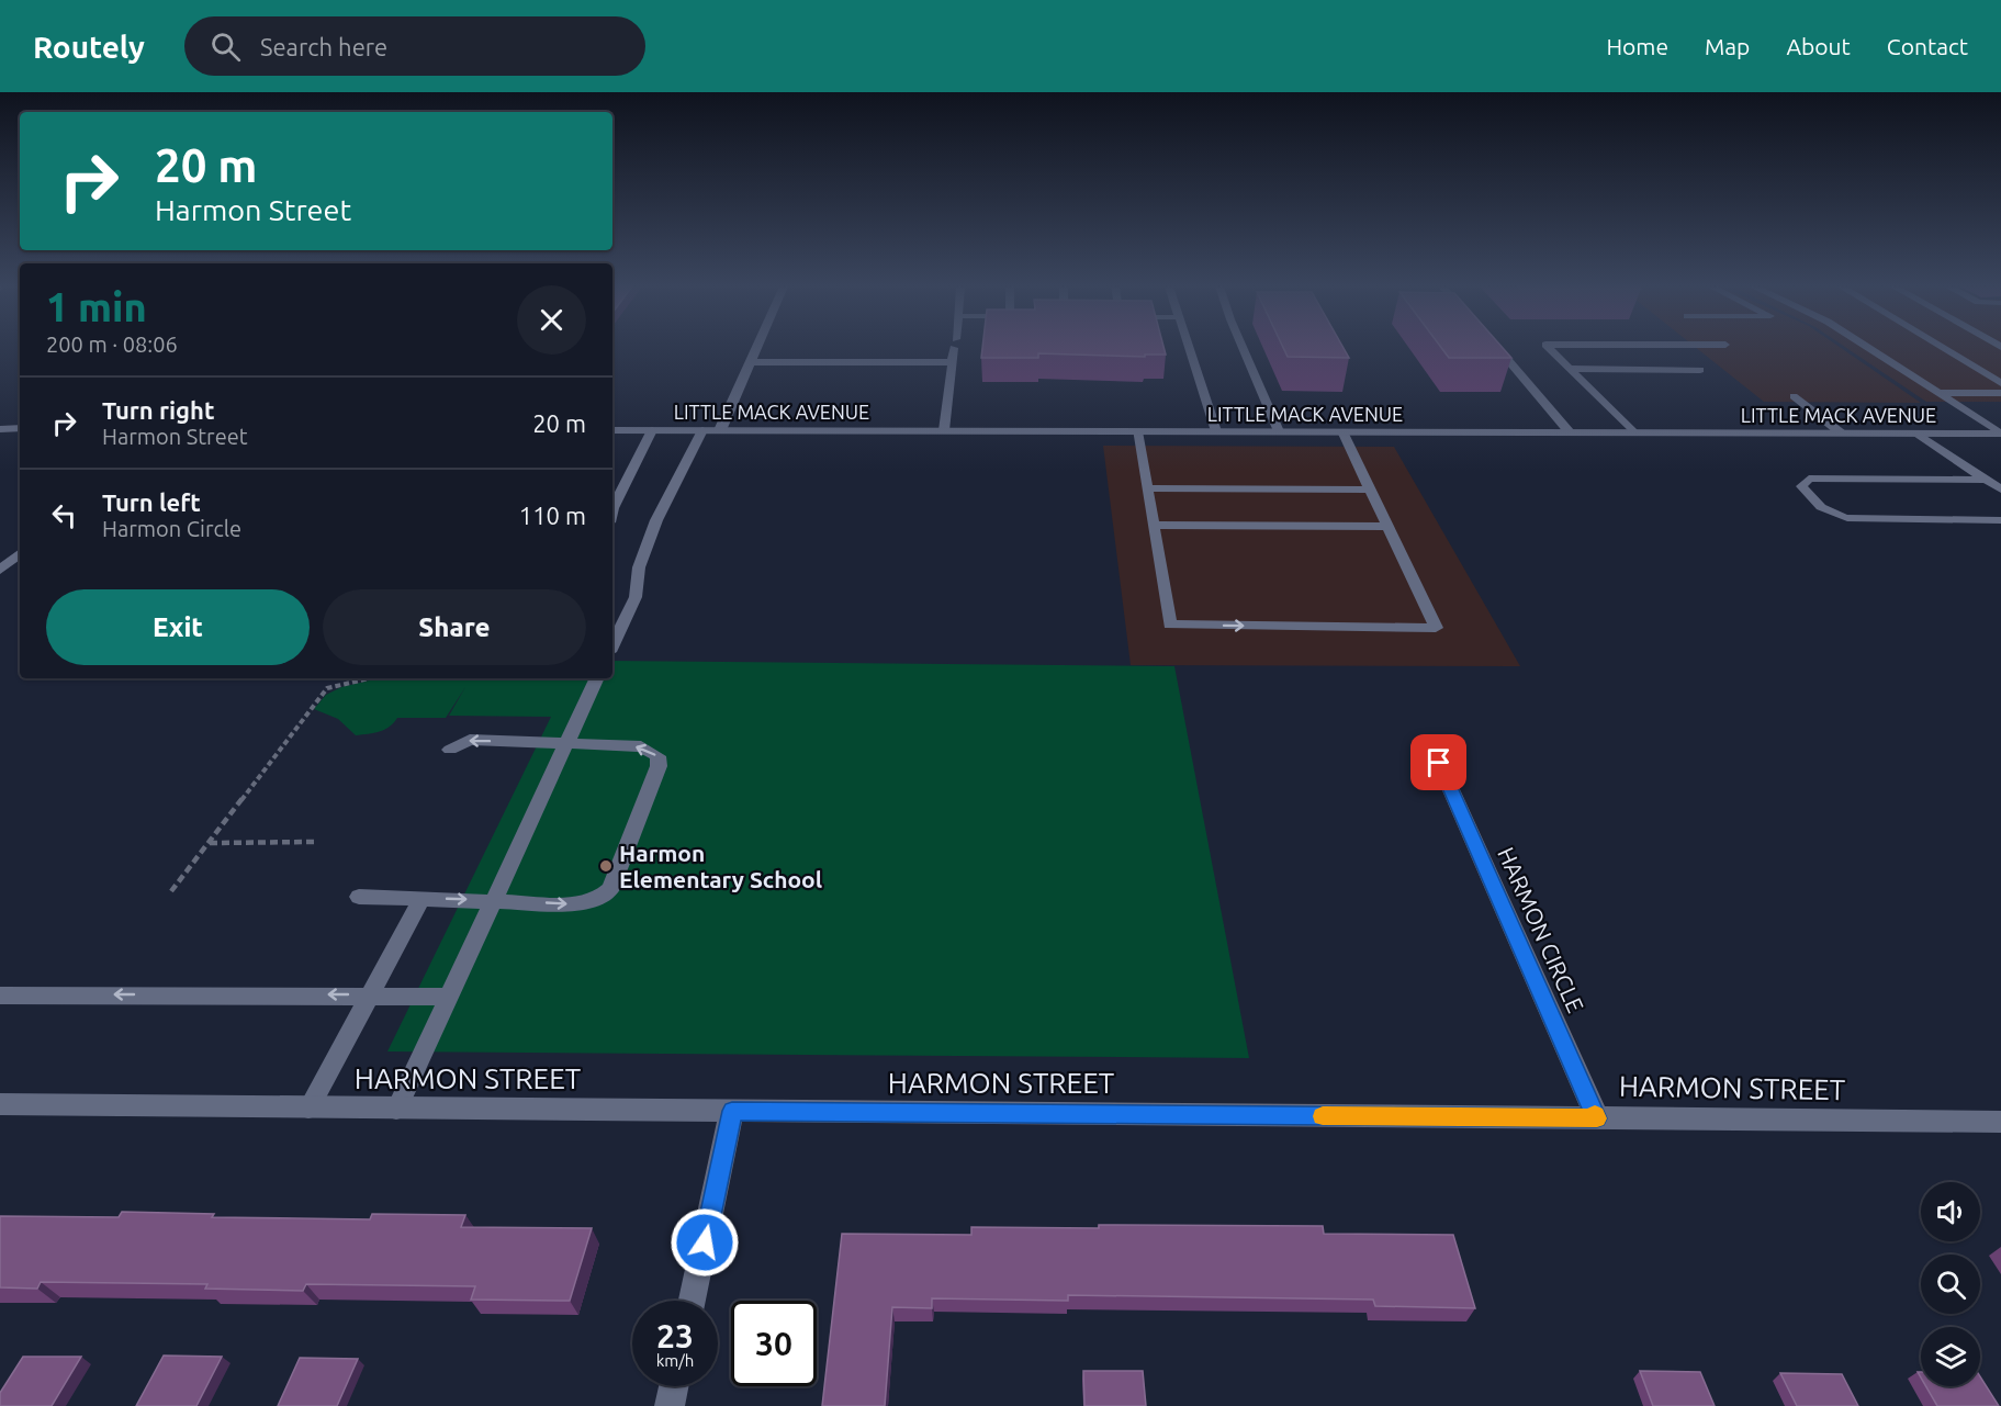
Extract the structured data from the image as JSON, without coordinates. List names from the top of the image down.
{
  "streets": {
    "street": ["LITTLE MACK AVENUE", "HARMON CIRCLE", "HARMON STREET"]
  },
  "crossings": [
    ["HARMON CIRCLE", "HARMON STREET"]
  ],
  "places": ["Harmon Elementary School"],
  "page": {
    "header": "Routely",
    "search": "Search here",
    "nav": [
      "Home",
      "Map",
      "About",
      "Contact"
    ],
    "turn": ["20 m", "Harmon Street"],
    "heading": ["1 min", "200 m · 08:06"],
    "list": [
      {
        "name": "Turn right",
        "note": "Harmon Street",
        "value": "20 m"
      },
      {
        "name": "Turn left",
        "note": "Harmon Circle",
        "value": "110 m"
      }
    ],
    "buttons": ["Exit", "Share"],
    "speed": "23 km/h",
    "limit": "30"
  }
}
